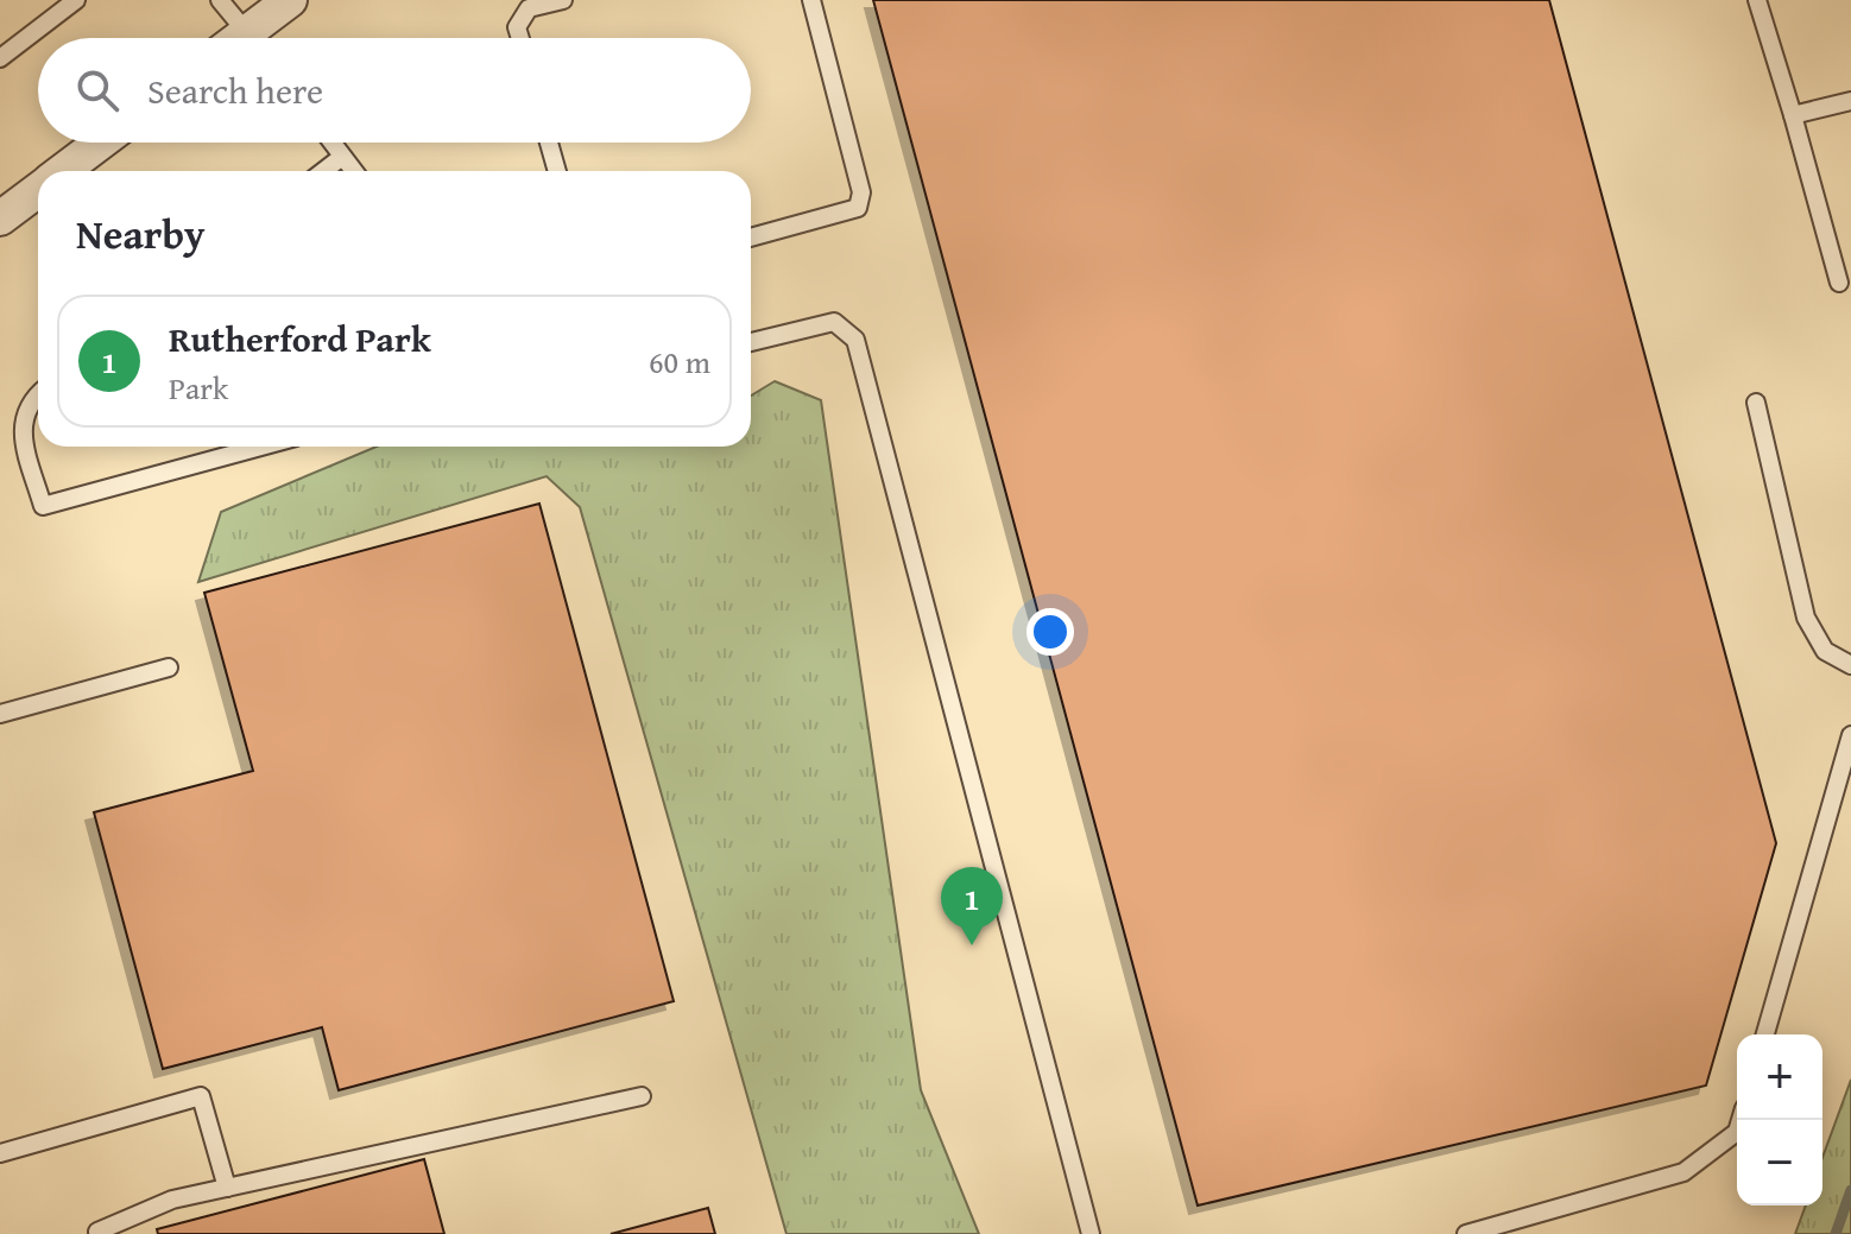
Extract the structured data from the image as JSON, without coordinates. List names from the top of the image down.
{
  "page": {
    "search": "Search here",
    "heading": "Nearby",
    "list": [
      {
        "mark": "1",
        "name": "Rutherford Park",
        "note": "Park",
        "value": "60 m"
      }
    ],
    "pins": "1",
    "map_buttons": ["+", "−"]
  }
}
